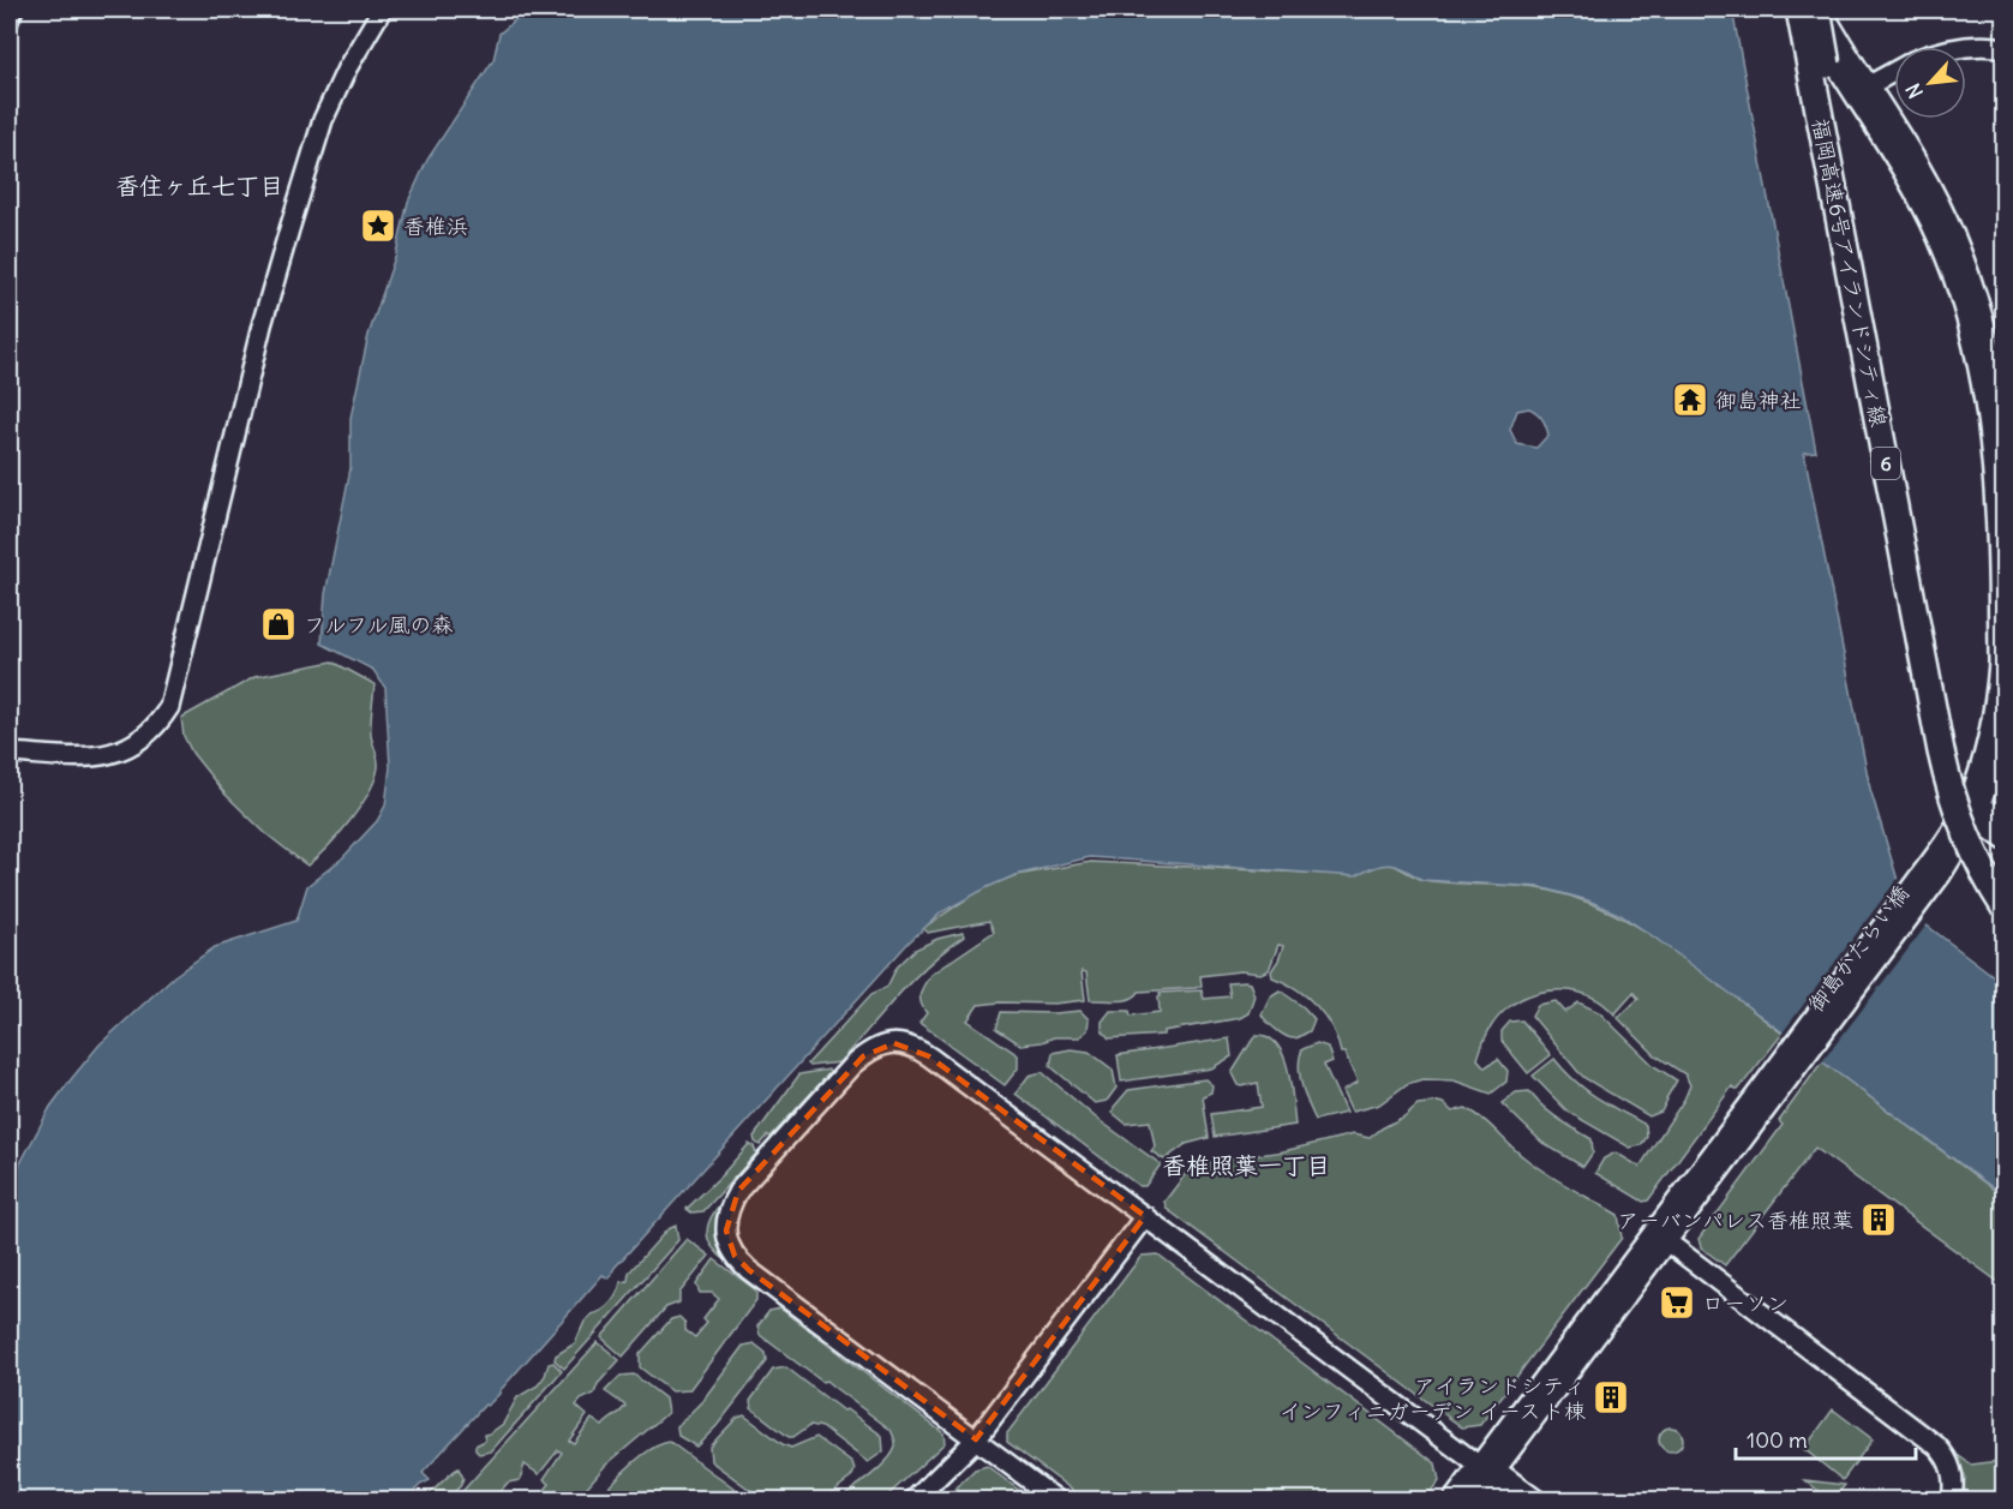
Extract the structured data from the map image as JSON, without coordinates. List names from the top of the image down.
{
  "streets": {
    "highway": ["福岡高速6号アイランドシティ線", "6"],
    "street": ["御島かたらい橋"]
  },
  "districts": ["香住ヶ丘七丁目", "香椎照葉一丁目"],
  "places": {
    "place": ["香椎浜"],
    "temple": ["御島神社"],
    "shop": ["フルフル風の森"],
    "building": ["アーバンパレス香椎照葉", "アイランドシティ インフィニガーデン イースト棟"],
    "supermarket": ["ローソン"]
  },
  "scale_bar": "100 m",
  "north": "bottom left"
}
